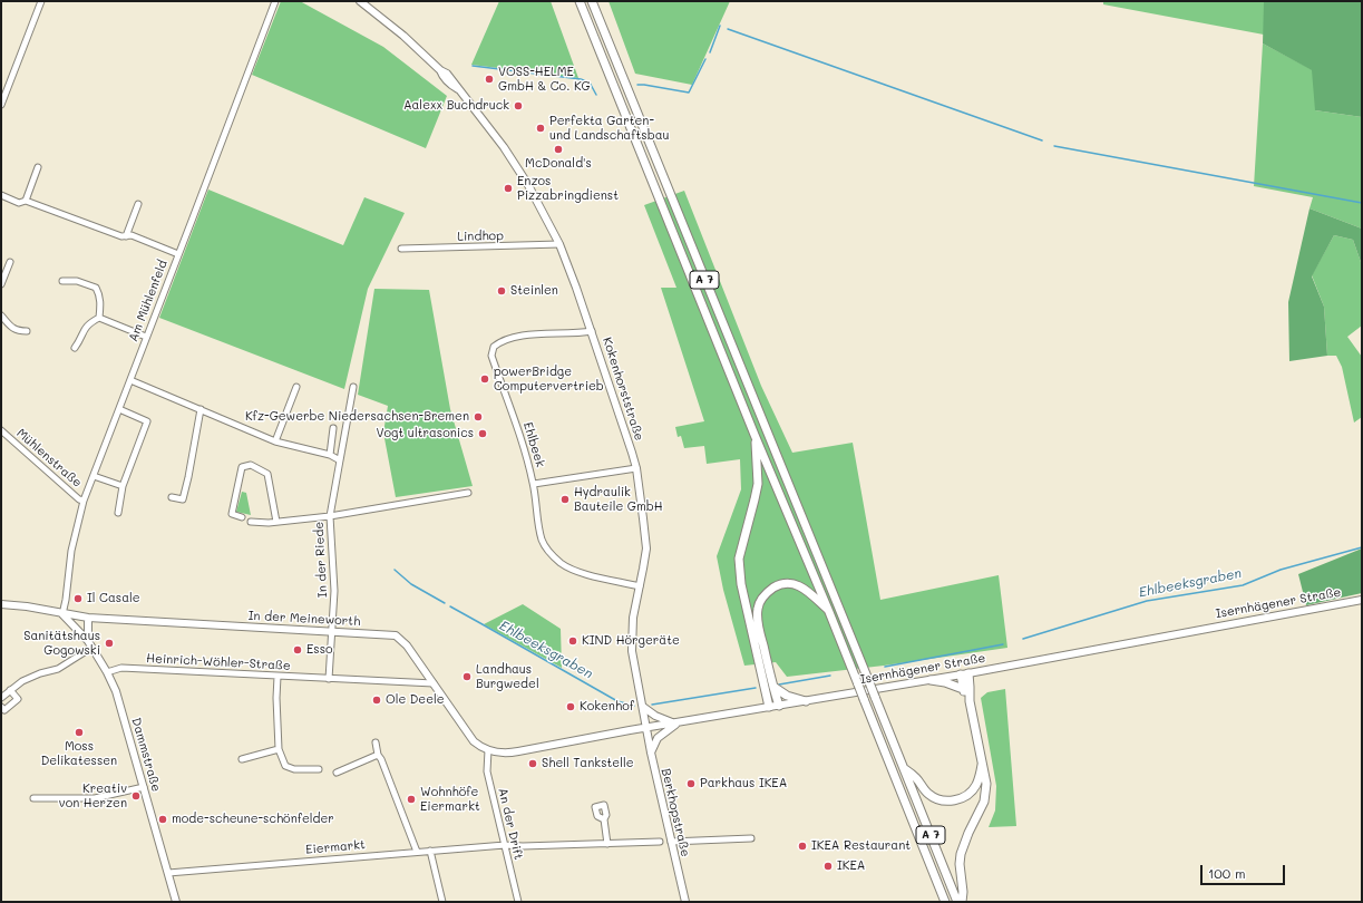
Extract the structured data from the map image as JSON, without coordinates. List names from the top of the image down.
{
  "streets": {
    "highway": ["A 7"],
    "main road": [
      "Kokenhorststraße",
      "Isernhägener Straße",
      "In der Meineworth",
      "Dammstraße",
      "Berkhopstraße"
    ],
    "street": [
      "Lindhop",
      "Am Mühlenfeld",
      "Ehlbeek",
      "Mühlenstraße",
      "In der Riede",
      "Heinrich-Wöhler-Straße",
      "An der Drift",
      "Eiermarkt"
    ]
  },
  "crossings": [
    ["Lindhop", "Kokenhorststraße"],
    ["Am Mühlenfeld", "Mühlenstraße"],
    ["Am Mühlenfeld", "In der Meineworth"],
    ["Kokenhorststraße", "Ehlbeek"],
    ["Kokenhorststraße", "Isernhägener Straße"],
    ["Kokenhorststraße", "Berkhopstraße"],
    ["In der Riede", "In der Meineworth"],
    ["Isernhägener Straße", "In der Meineworth"],
    ["Isernhägener Straße", "Berkhopstraße"],
    ["Isernhägener Straße", "An der Drift"],
    ["In der Meineworth", "Heinrich-Wöhler-Straße"],
    ["In der Meineworth", "Dammstraße"],
    ["In der Meineworth", "An der Drift"],
    ["Heinrich-Wöhler-Straße", "Dammstraße"],
    ["Dammstraße", "Eiermarkt"],
    ["An der Drift", "Eiermarkt"]
  ],
  "water": ["Ehlbeeksgraben"],
  "places": [
    "VOSS-HELME GmbH & Co. KG",
    "Aalexx Buchdruck",
    "Perfekta Garten- und Landschaftsbau",
    "McDonald's",
    "Enzos Pizzabringdienst",
    "Steinlen",
    "powerBridge Computervertrieb",
    "Kfz-Gewerbe Niedersachsen-Bremen",
    "Vogt ultrasonics",
    "Hydraulik Bauteile GmbH",
    "Il Casale",
    "KIND Hörgeräte",
    "Sanitätshaus Gogowski",
    "Esso",
    "Landhaus Burgwedel",
    "Ole Deele",
    "Kokenhof",
    "Moss Delikatessen",
    "Shell Tankstelle",
    "Parkhaus IKEA",
    "Kreativ von Herzen",
    "Wohnhöfe Eiermarkt",
    "mode-scheune-schönfelder",
    "IKEA Restaurant",
    "IKEA"
  ],
  "scale_bar": "100 m"
}
